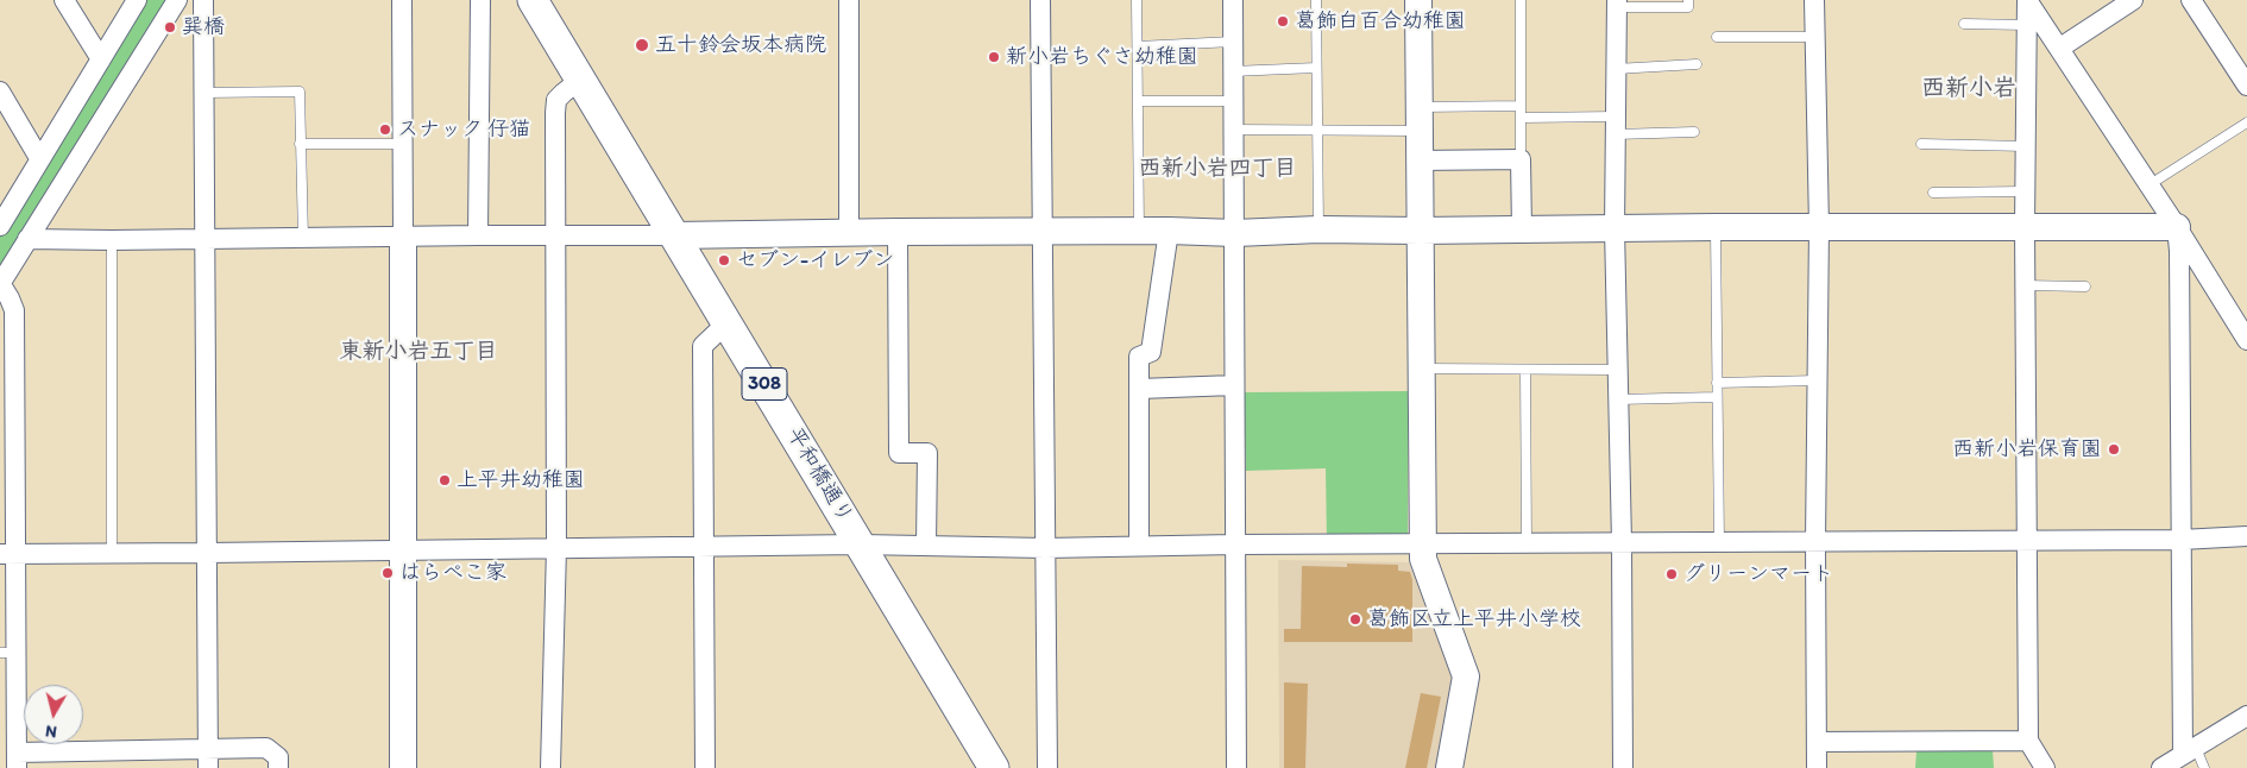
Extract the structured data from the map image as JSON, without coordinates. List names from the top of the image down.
{
  "streets": {
    "main road": ["308", "平和橋通り"]
  },
  "districts": ["西新小岩", "西新小岩四丁目", "東新小岩五丁目"],
  "places": [
    "葛飾白百合幼稚園",
    "巽橋",
    "五十鈴会坂本病院",
    "新小岩ちぐさ幼稚園",
    "スナック 仔猫",
    "セブン-イレブン",
    "西新小岩保育園",
    "上平井幼稚園",
    "はらぺこ家",
    "グリーンマート",
    "葛飾区立上平井小学校"
  ],
  "north": "bottom"
}
